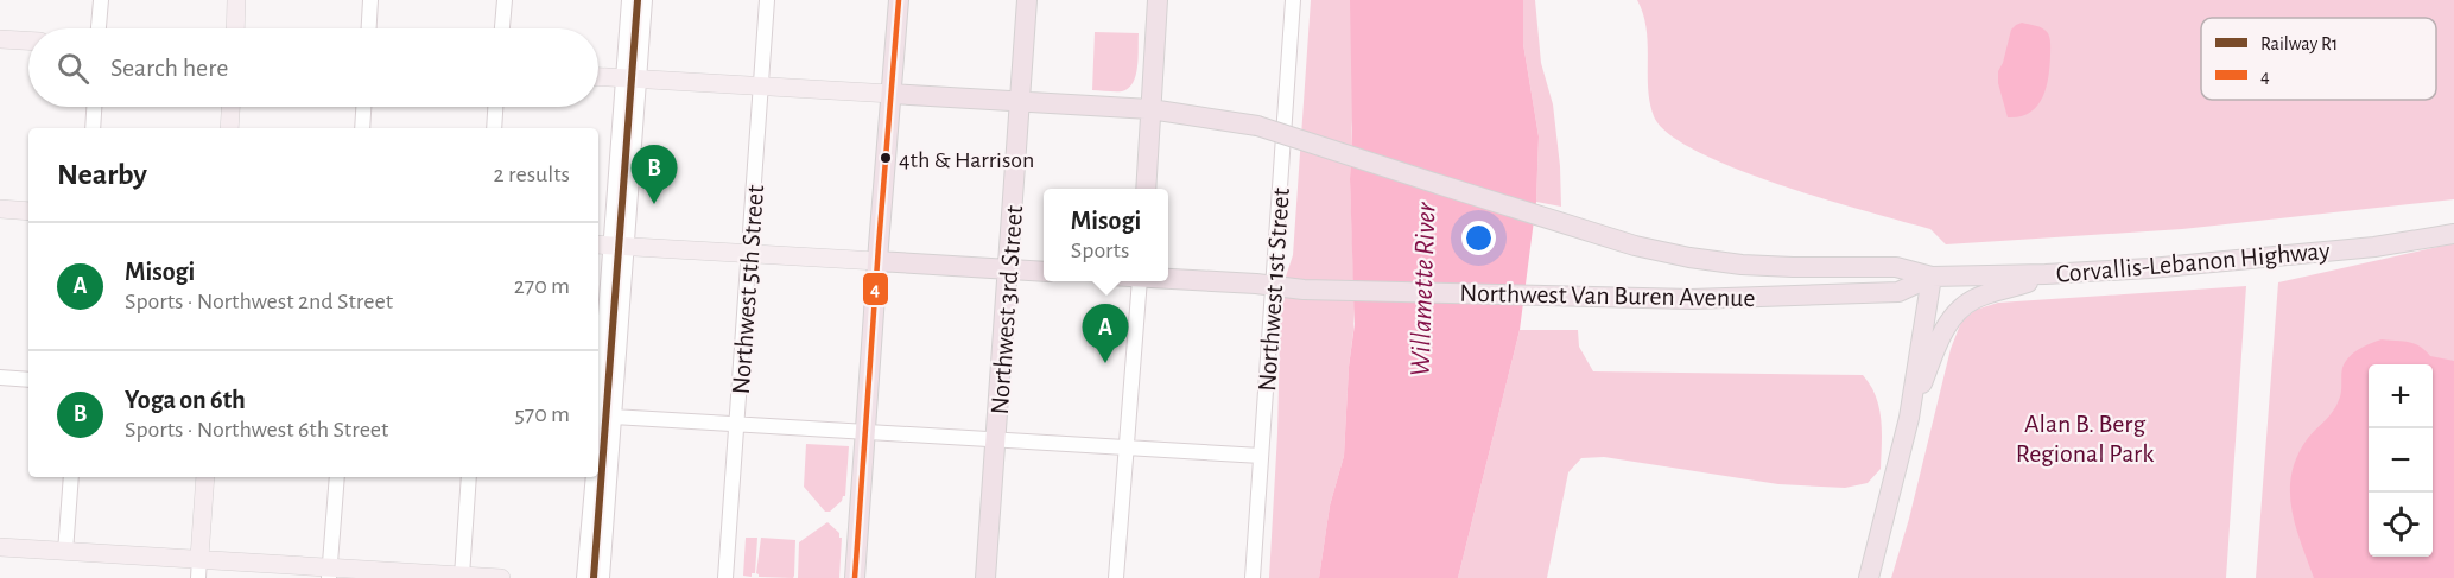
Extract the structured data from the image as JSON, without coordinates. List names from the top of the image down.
{
  "streets": {
    "highway": ["Corvallis-Lebanon Highway", "Northwest Van Buren Avenue", "Northwest 3rd Street"],
    "street": ["Northwest 5th Street", "Northwest 1st Street"]
  },
  "crossings": [
    ["Corvallis-Lebanon Highway", "Northwest Van Buren Avenue"],
    ["Northwest 1st Street", "Northwest Van Buren Avenue"]
  ],
  "water": ["Willamette River"],
  "parks": ["Alan B. Berg Regional Park"],
  "places": ["4th & Harrison"],
  "lines": ["rail line R1", "transit line 4"],
  "legend": ["Railway R1", "4"],
  "page": {
    "search": "Search here",
    "heading": ["Nearby", "2 results"],
    "pins": ["B", "A"],
    "popup": ["Misogi", "Sports"],
    "list": [
      {
        "mark": "A",
        "name": "Misogi",
        "note": "Sports · Northwest 2nd Street",
        "value": "270 m"
      },
      {
        "mark": "B",
        "name": "Yoga on 6th",
        "note": "Sports · Northwest 6th Street",
        "value": "570 m"
      }
    ],
    "map_buttons": ["+", "−"]
  }
}
